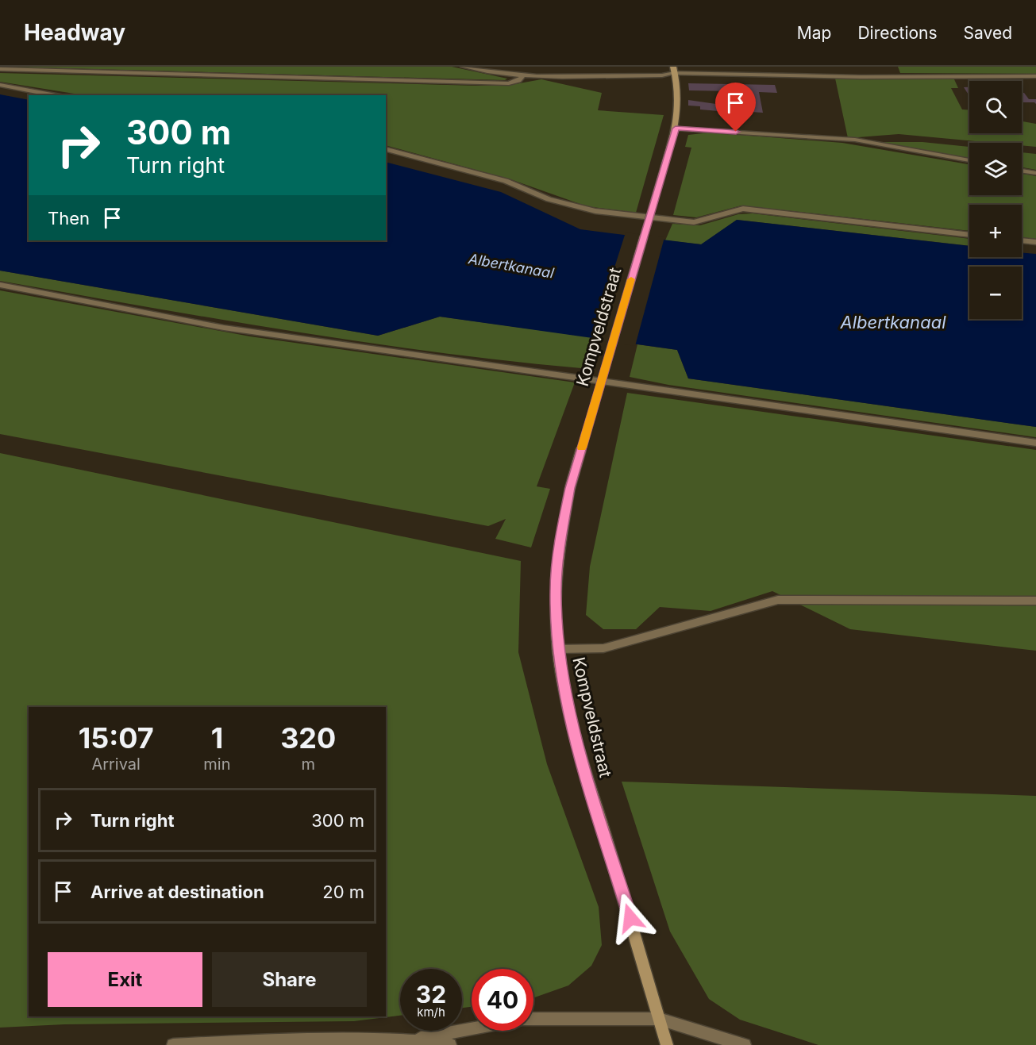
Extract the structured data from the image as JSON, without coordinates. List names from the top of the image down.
{
  "streets": {
    "street": ["Kompveldstraat"]
  },
  "water": ["Albertkanaal"],
  "page": {
    "header": "Headway",
    "nav": ["Map", "Directions", "Saved"],
    "map_buttons": ["+", "−"],
    "turn": ["300 m", "Turn right"],
    "then": "Then",
    "eta": [
      "15:07",
      "Arrival",
      "1",
      "min",
      "320",
      "m"
    ],
    "list": [
      {
        "name": "Turn right",
        "value": "300 m"
      },
      {
        "name": "Arrive at destination",
        "value": "20 m"
      }
    ],
    "buttons": ["Exit", "Share"],
    "speed": "32 km/h",
    "limit": "40"
  }
}
